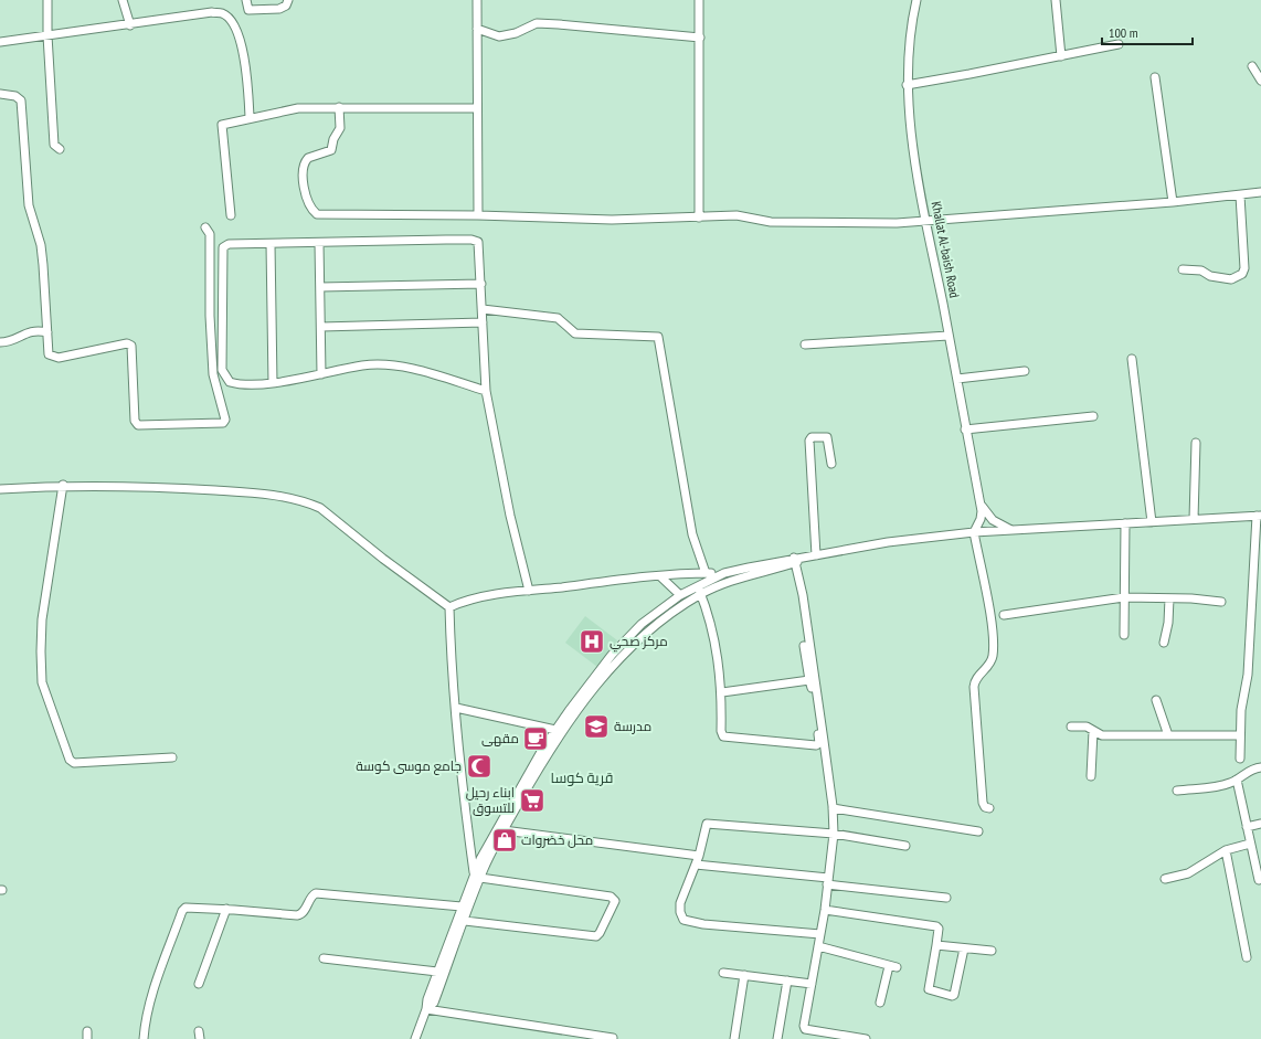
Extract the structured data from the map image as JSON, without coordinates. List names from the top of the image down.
{
  "streets": {
    "street": ["Khallat Al-baish Road"]
  },
  "districts": ["قرية كوسا"],
  "places": {
    "hospital": ["مركز صحي"],
    "school or university": ["مدرسة"],
    "cafe": ["مقهى"],
    "mosque": ["جامع موسى كوسة"],
    "supermarket": ["ابناء رحيل للتسوق"],
    "shop": ["محل خضروات"]
  },
  "scale_bar": "100 m"
}
